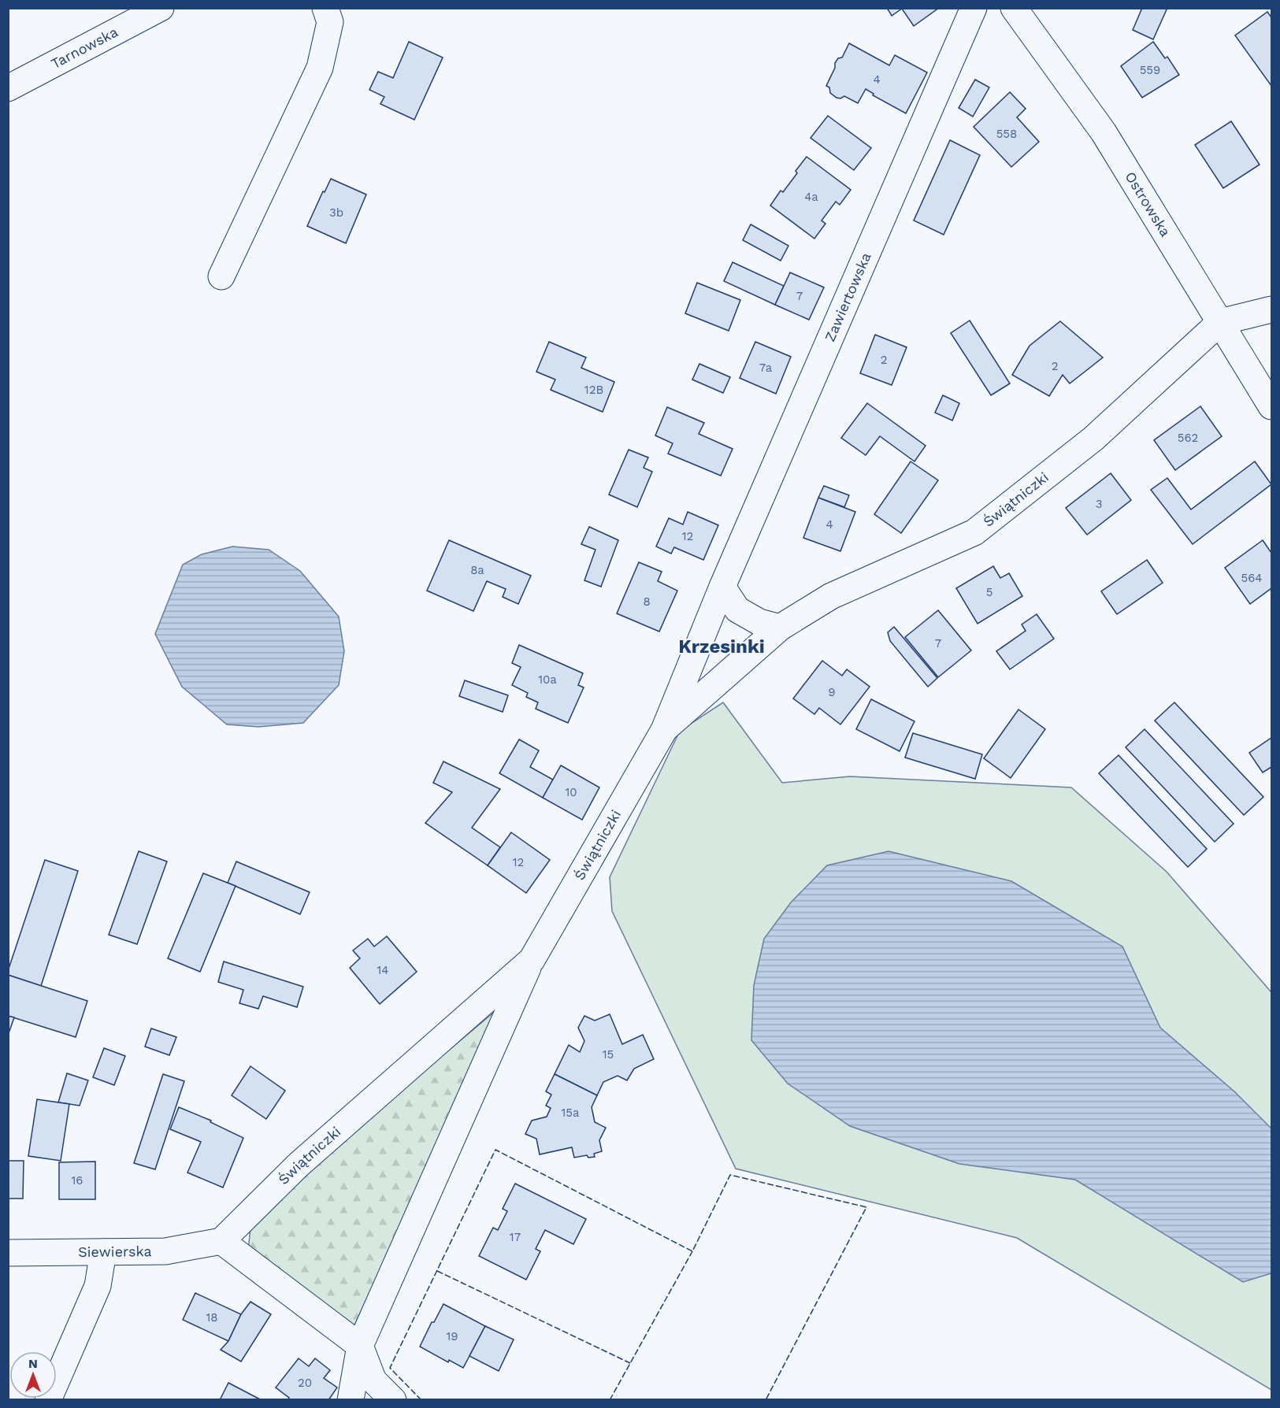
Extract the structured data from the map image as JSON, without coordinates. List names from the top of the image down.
{
  "streets": {
    "street": [
      "Tarnowska",
      "Ostrowska",
      "Zawiertowska",
      "Świątniczki",
      "Siewierska"
    ]
  },
  "crossings": [
    ["Ostrowska", "Świątniczki"],
    ["Zawiertowska", "Świątniczki"],
    ["Świątniczki", "Siewierska"]
  ],
  "districts": ["Krzesinki"],
  "house_numbers": [
    "559",
    "4",
    "558",
    "4a",
    "3b",
    "7",
    "2",
    "2",
    "7a",
    "12B",
    "562",
    "3",
    "4",
    "12",
    "8a",
    "564",
    "5",
    "8",
    "7",
    "10a",
    "9",
    "10",
    "12",
    "14",
    "15",
    "15a",
    "16",
    "17",
    "18",
    "19",
    "20"
  ],
  "north": "top"
}
